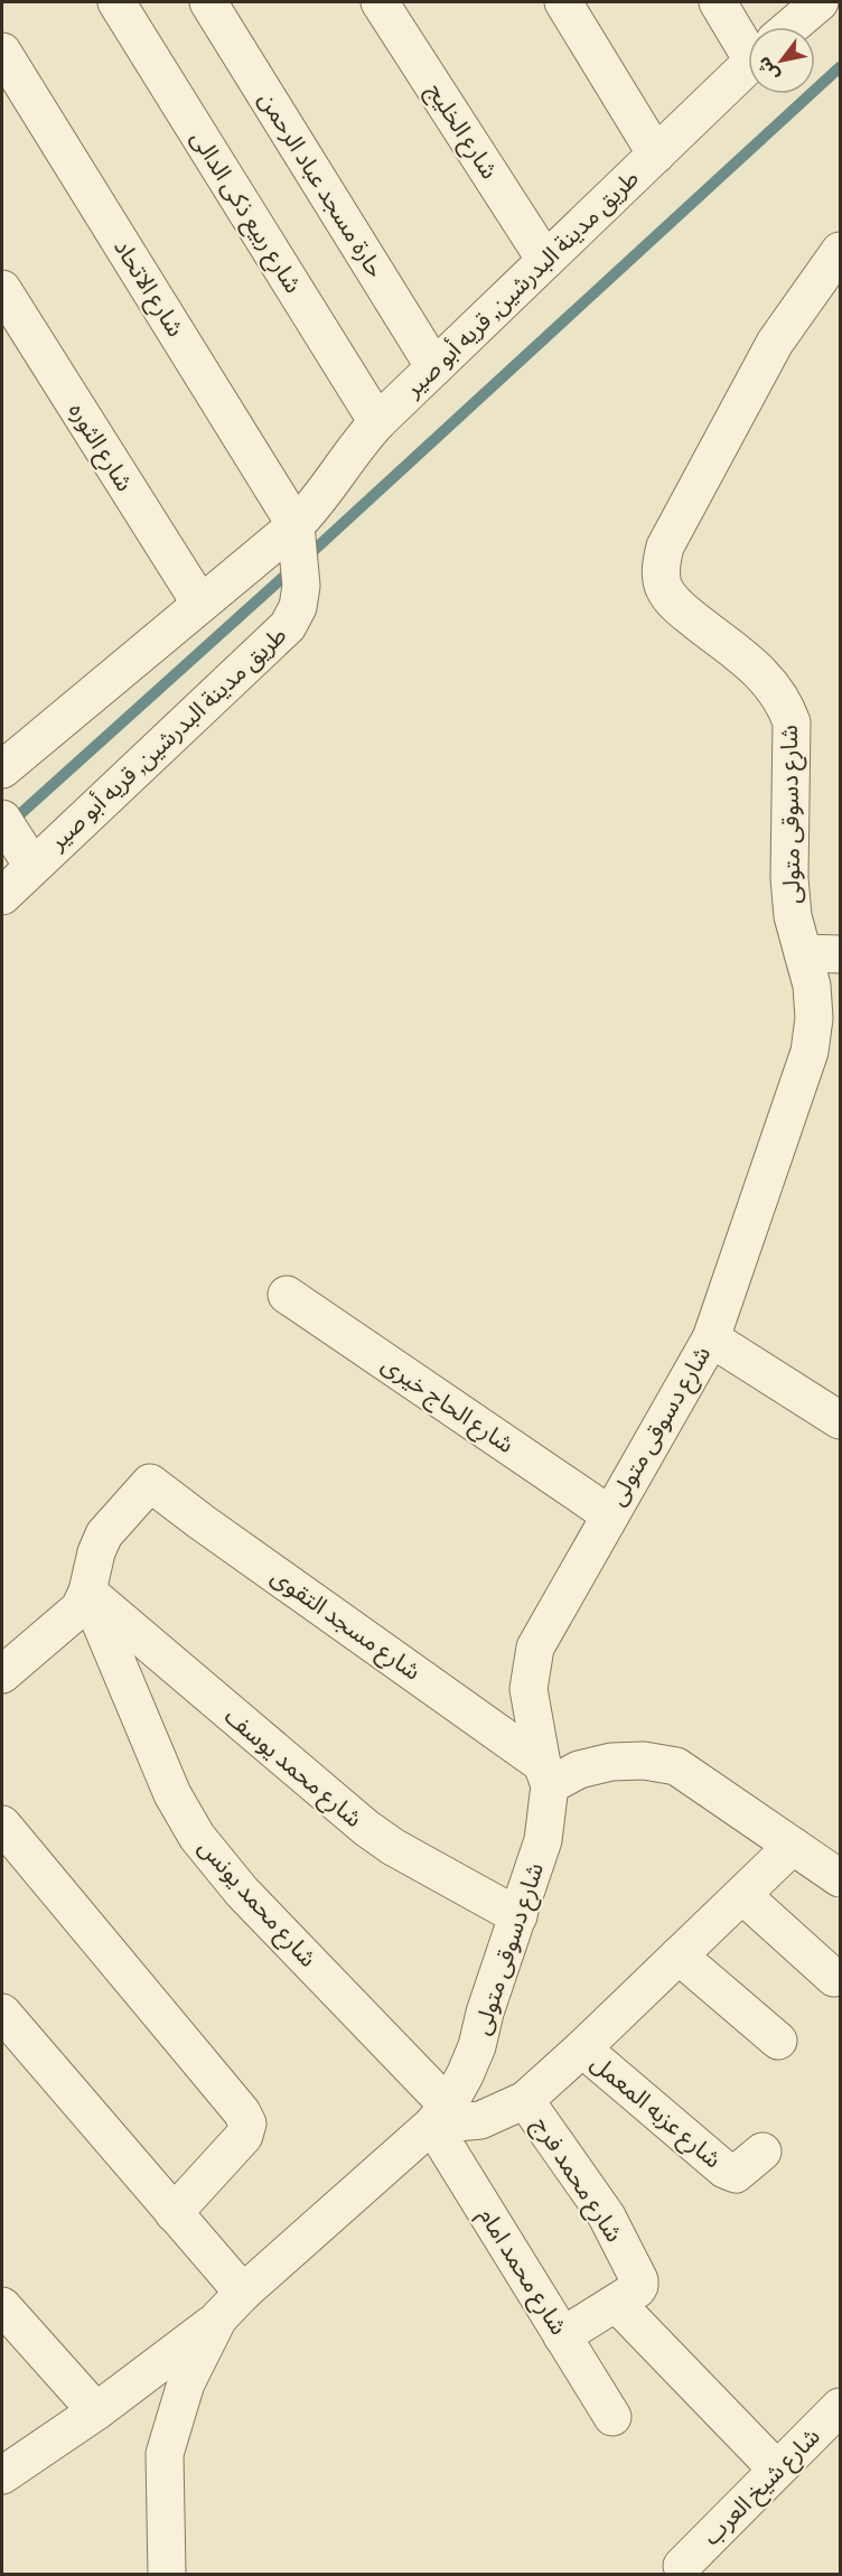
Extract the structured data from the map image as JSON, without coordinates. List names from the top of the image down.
{
  "streets": {
    "street": [
      "شارع الخليج",
      "حارة مسجد عباد الرحمن",
      "شارع ربيع ذكى الدالى",
      "طريق مدينة البدرشين, قريه أبو صير",
      "شارع الاتحاد",
      "شارع الثوره",
      "شارع دسوقى متولى",
      "شارع الحاج خيرى",
      "شارع مسجد التقوى",
      "شارع محمد يوسف",
      "شارع محمد يونس",
      "شارع عزبه المعمل",
      "شارع محمد فرج",
      "شارع محمد امام",
      "شارع شيخ العرب"
    ]
  },
  "crossings": [
    ["شارع الخليج", "طريق مدينة البدرشين, قريه أبو صير"],
    ["حارة مسجد عباد الرحمن", "طريق مدينة البدرشين, قريه أبو صير"],
    ["شارع ربيع ذكى الدالى", "طريق مدينة البدرشين, قريه أبو صير"],
    ["طريق مدينة البدرشين, قريه أبو صير", "شارع الاتحاد"],
    ["طريق مدينة البدرشين, قريه أبو صير", "شارع الثوره"],
    ["شارع دسوقى متولى", "شارع الحاج خيرى"],
    ["شارع دسوقى متولى", "شارع مسجد التقوى"],
    ["شارع دسوقى متولى", "شارع محمد يوسف"],
    ["شارع دسوقى متولى", "شارع محمد يونس"],
    ["شارع دسوقى متولى", "شارع محمد امام"],
    ["شارع مسجد التقوى", "شارع محمد يوسف"],
    ["شارع مسجد التقوى", "شارع محمد يونس"],
    ["شارع محمد يوسف", "شارع محمد يونس"],
    ["شارع محمد يونس", "شارع محمد امام"],
    ["شارع محمد فرج", "شارع محمد امام"]
  ],
  "north": "bottom left"
}
